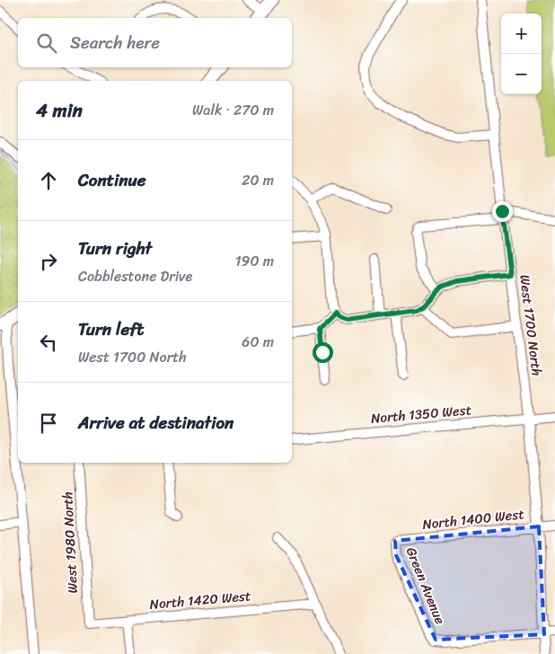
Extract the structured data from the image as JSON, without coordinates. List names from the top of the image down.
{
  "streets": {
    "street": [
      "West 1700 North",
      "North 1350 West",
      "North 1400 West",
      "West 1980 North",
      "Green Avenue",
      "North 1420 West"
    ]
  },
  "crossings": [
    ["West 1700 North", "North 1350 West"],
    ["West 1700 North", "North 1400 West"],
    ["West 1700 North", "Green Avenue"],
    ["North 1400 West", "Green Avenue"],
    ["West 1980 North", "North 1420 West"]
  ],
  "page": {
    "map_buttons": ["+", "−"],
    "search": "Search here",
    "heading": ["4 min", "Walk · 270 m"],
    "list": [
      ["Continue", "20 m"],
      ["Turn right", "Cobblestone Drive", "190 m"],
      ["Turn left", "West 1700 North", "60 m"],
      "Arrive at destination"
    ]
  }
}
